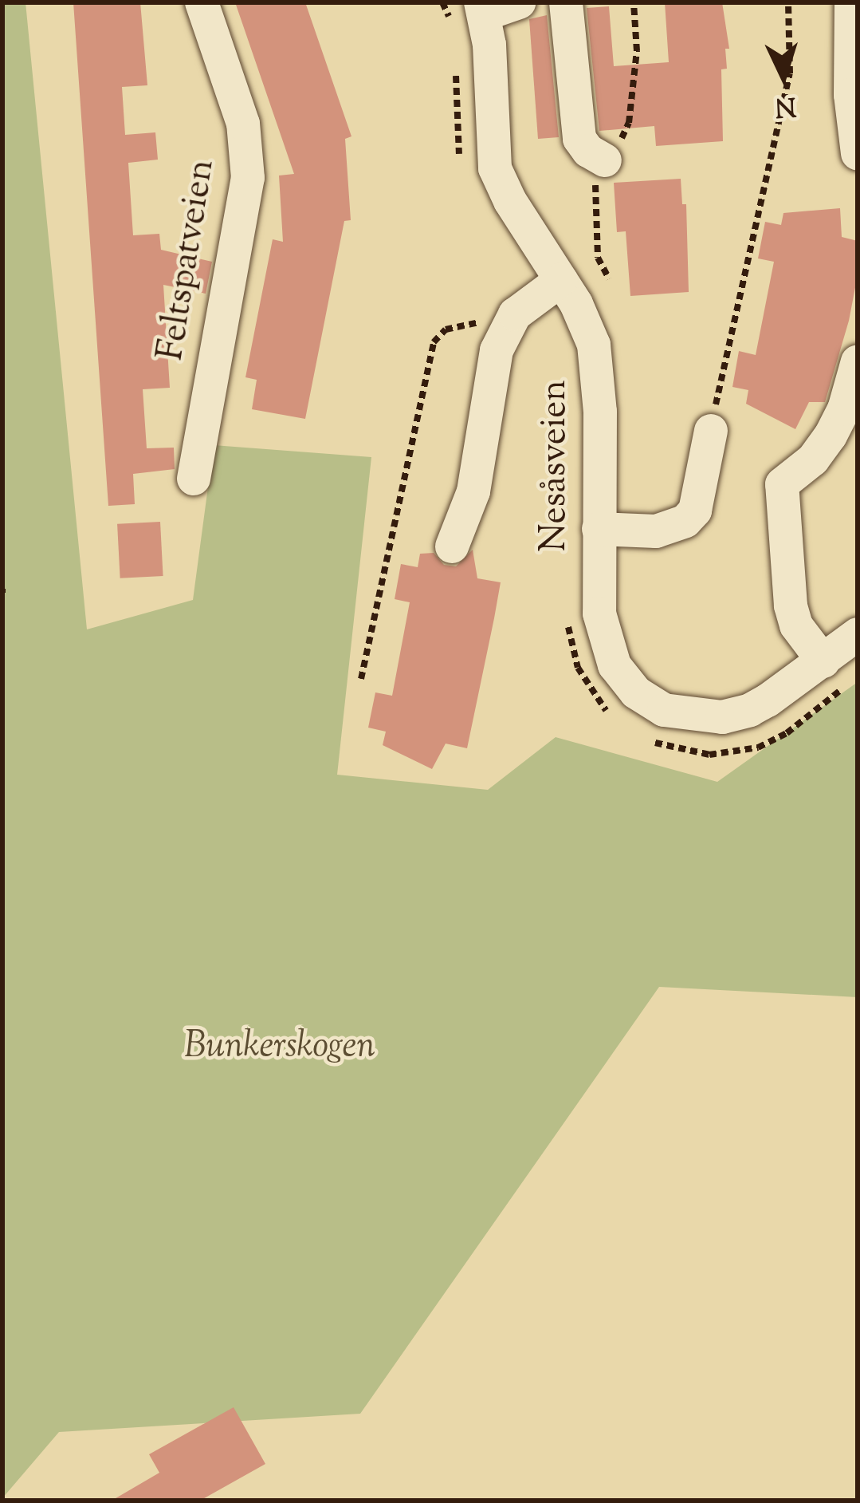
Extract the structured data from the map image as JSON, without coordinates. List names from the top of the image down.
{
  "streets": {
    "street": ["Feltspatveien", "Nesåsveien"]
  },
  "parks": ["Bunkerskogen"],
  "north": "bottom"
}
